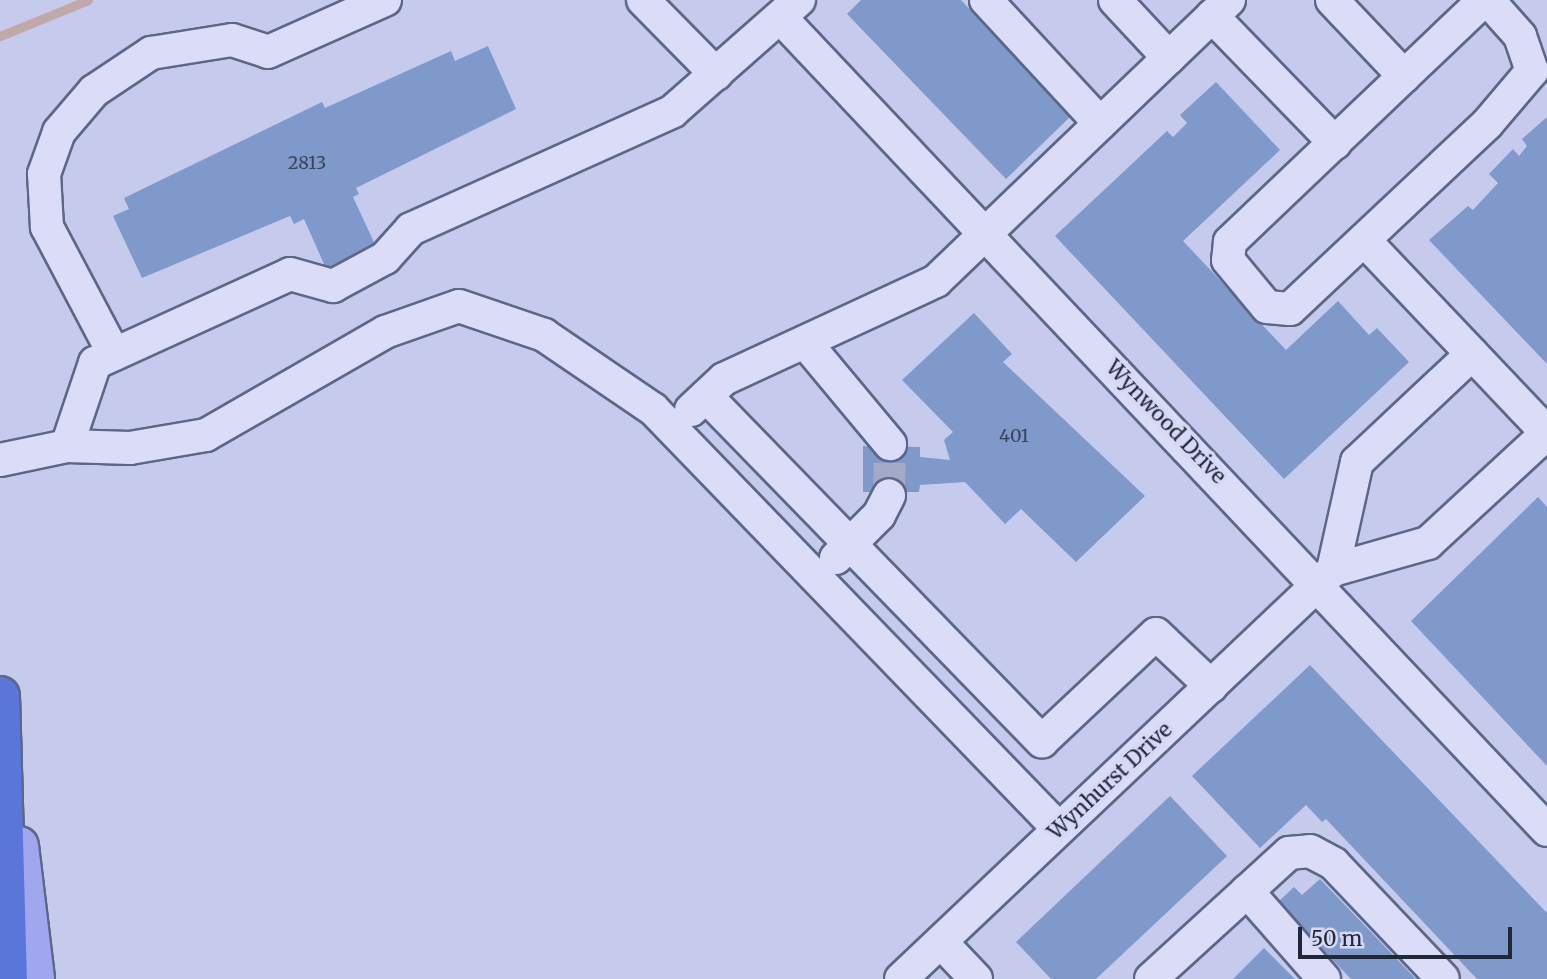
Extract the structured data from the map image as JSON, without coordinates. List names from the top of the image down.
{
  "streets": {
    "street": ["Wynwood Drive", "Wynhurst Drive"]
  },
  "crossings": [
    ["Wynwood Drive", "Wynhurst Drive"]
  ],
  "house_numbers": ["2813", "401"],
  "scale_bar": "50 m"
}
